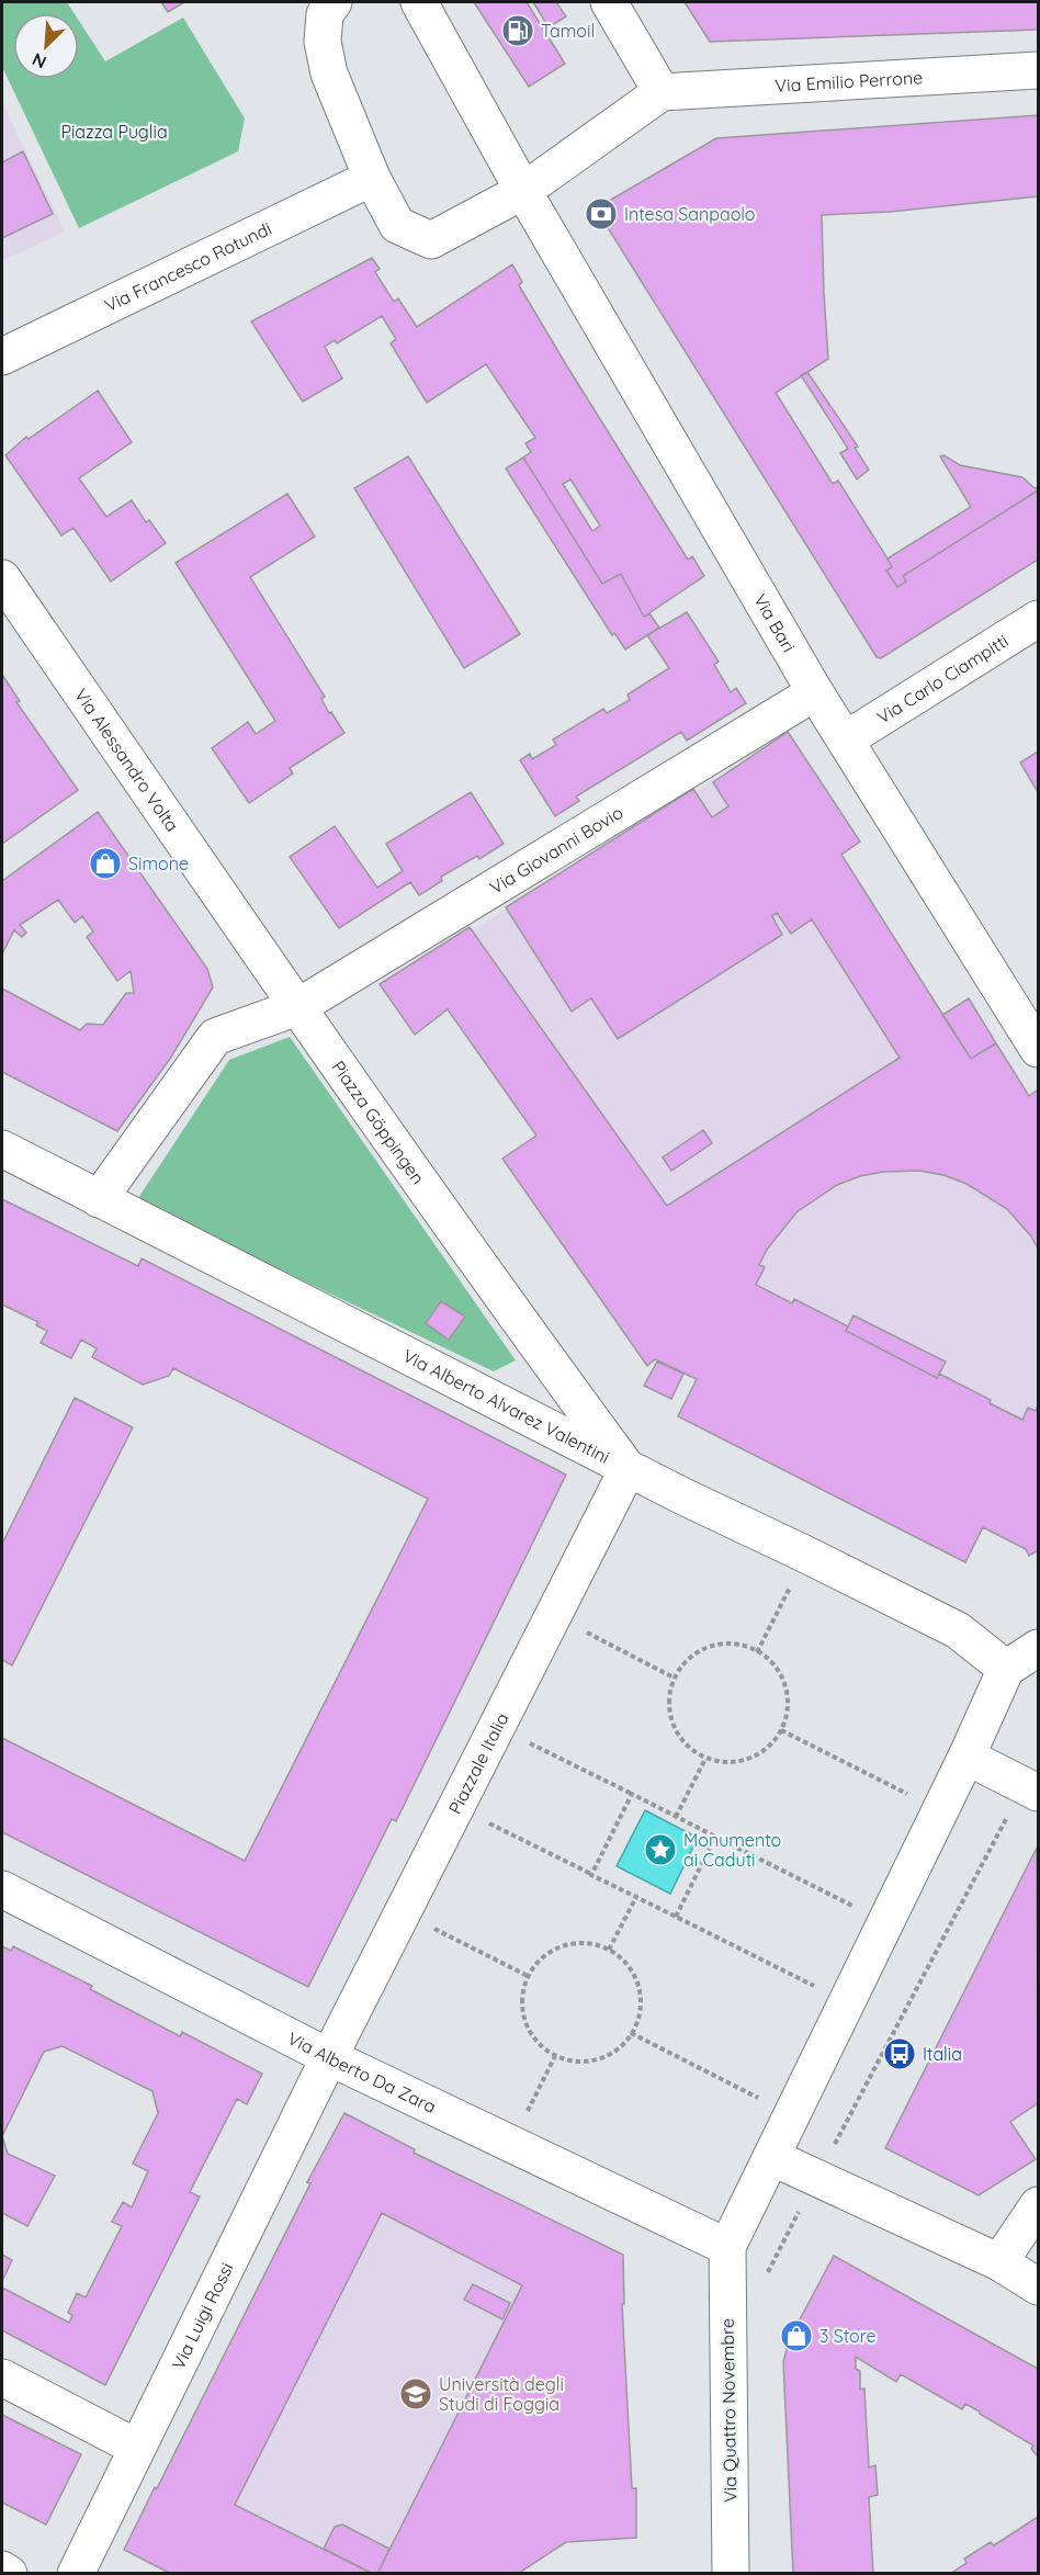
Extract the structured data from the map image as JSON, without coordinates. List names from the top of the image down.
{
  "streets": {
    "street": [
      "Via Emilio Perrone",
      "Via Francesco Rotundi",
      "Via Bari",
      "Via Carlo Ciampitti",
      "Via Alessandro Volta",
      "Via Giovanni Bovio",
      "Piazza Göppingen",
      "Via Alberto Alvarez Valentini",
      "Piazzale Italia",
      "Via Alberto Da Zara",
      "Via Luigi Rossi",
      "Via Quattro Novembre"
    ]
  },
  "crossings": [
    ["Via Bari", "Via Carlo Ciampitti"],
    ["Via Bari", "Via Giovanni Bovio"],
    ["Via Alessandro Volta", "Via Giovanni Bovio"],
    ["Via Alessandro Volta", "Piazza Göppingen"],
    ["Via Giovanni Bovio", "Piazza Göppingen"],
    ["Piazza Göppingen", "Via Alberto Alvarez Valentini"],
    ["Piazza Göppingen", "Piazzale Italia"],
    ["Via Alberto Alvarez Valentini", "Piazzale Italia"],
    ["Piazzale Italia", "Via Alberto Da Zara"],
    ["Piazzale Italia", "Via Luigi Rossi"],
    ["Via Alberto Da Zara", "Via Luigi Rossi"],
    ["Via Alberto Da Zara", "Via Quattro Novembre"]
  ],
  "parks": ["Piazza Puglia"],
  "places": {
    "fuel station": ["Tamoil"],
    "bank": ["Intesa Sanpaolo"],
    "shop": ["Simone", "3 Store"],
    "place": ["Monumento ai Caduti"],
    "bus stop": ["Italia"],
    "school or university": ["Università degli Studi di Foggia"]
  },
  "north": "bottom left"
}
